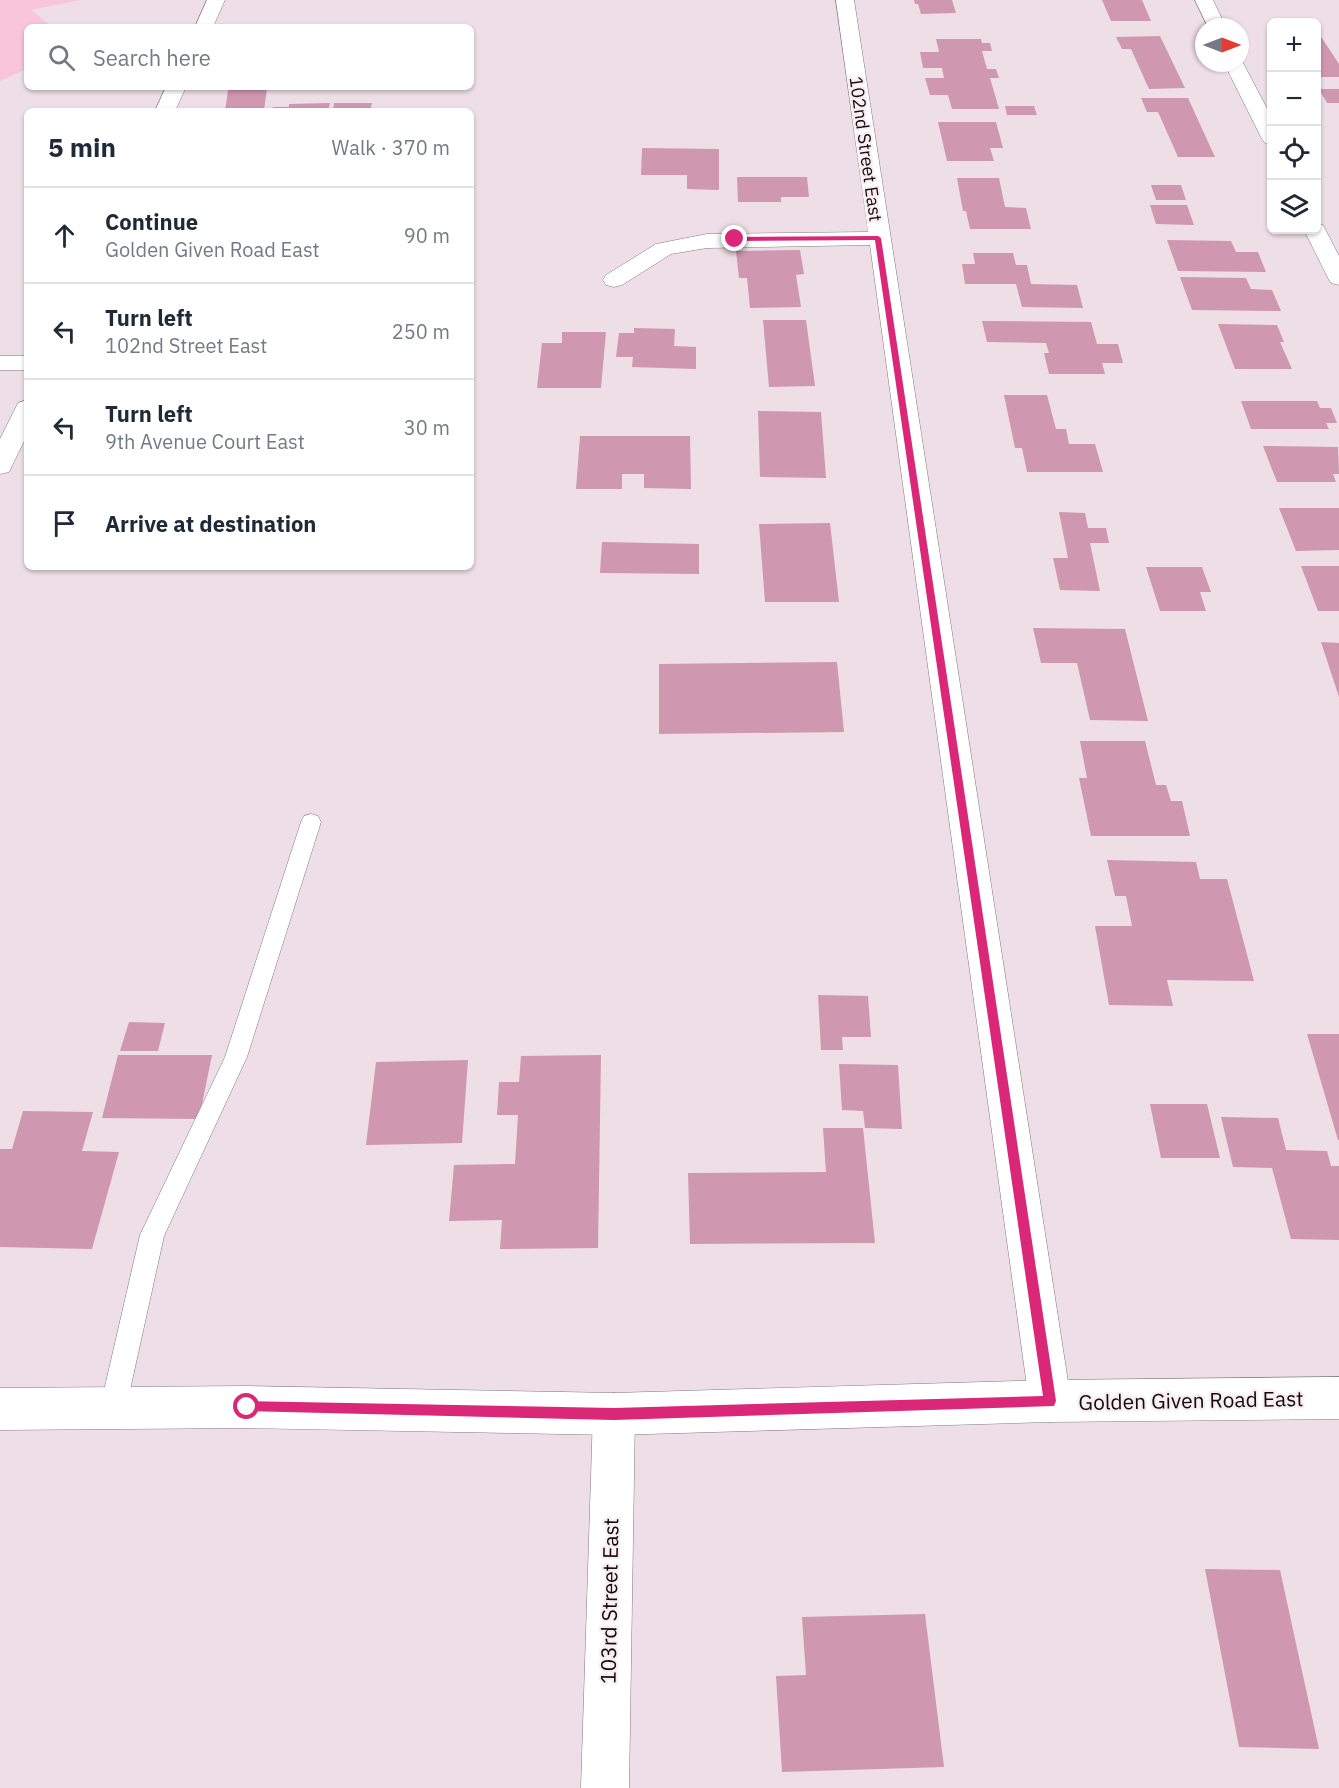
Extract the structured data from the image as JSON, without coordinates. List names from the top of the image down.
{
  "streets": {
    "street": ["102nd Street East", "Golden Given Road East", "103rd Street East"]
  },
  "crossings": [
    ["102nd Street East", "Golden Given Road East"],
    ["Golden Given Road East", "103rd Street East"]
  ],
  "north": "right",
  "page": {
    "map_buttons": ["+", "−"],
    "search": "Search here",
    "heading": ["5 min", "Walk · 370 m"],
    "list": [
      ["Continue", "Golden Given Road East", "90 m"],
      ["Turn left", "102nd Street East", "250 m"],
      ["Turn left", "9th Avenue Court East", "30 m"],
      "Arrive at destination"
    ]
  }
}
